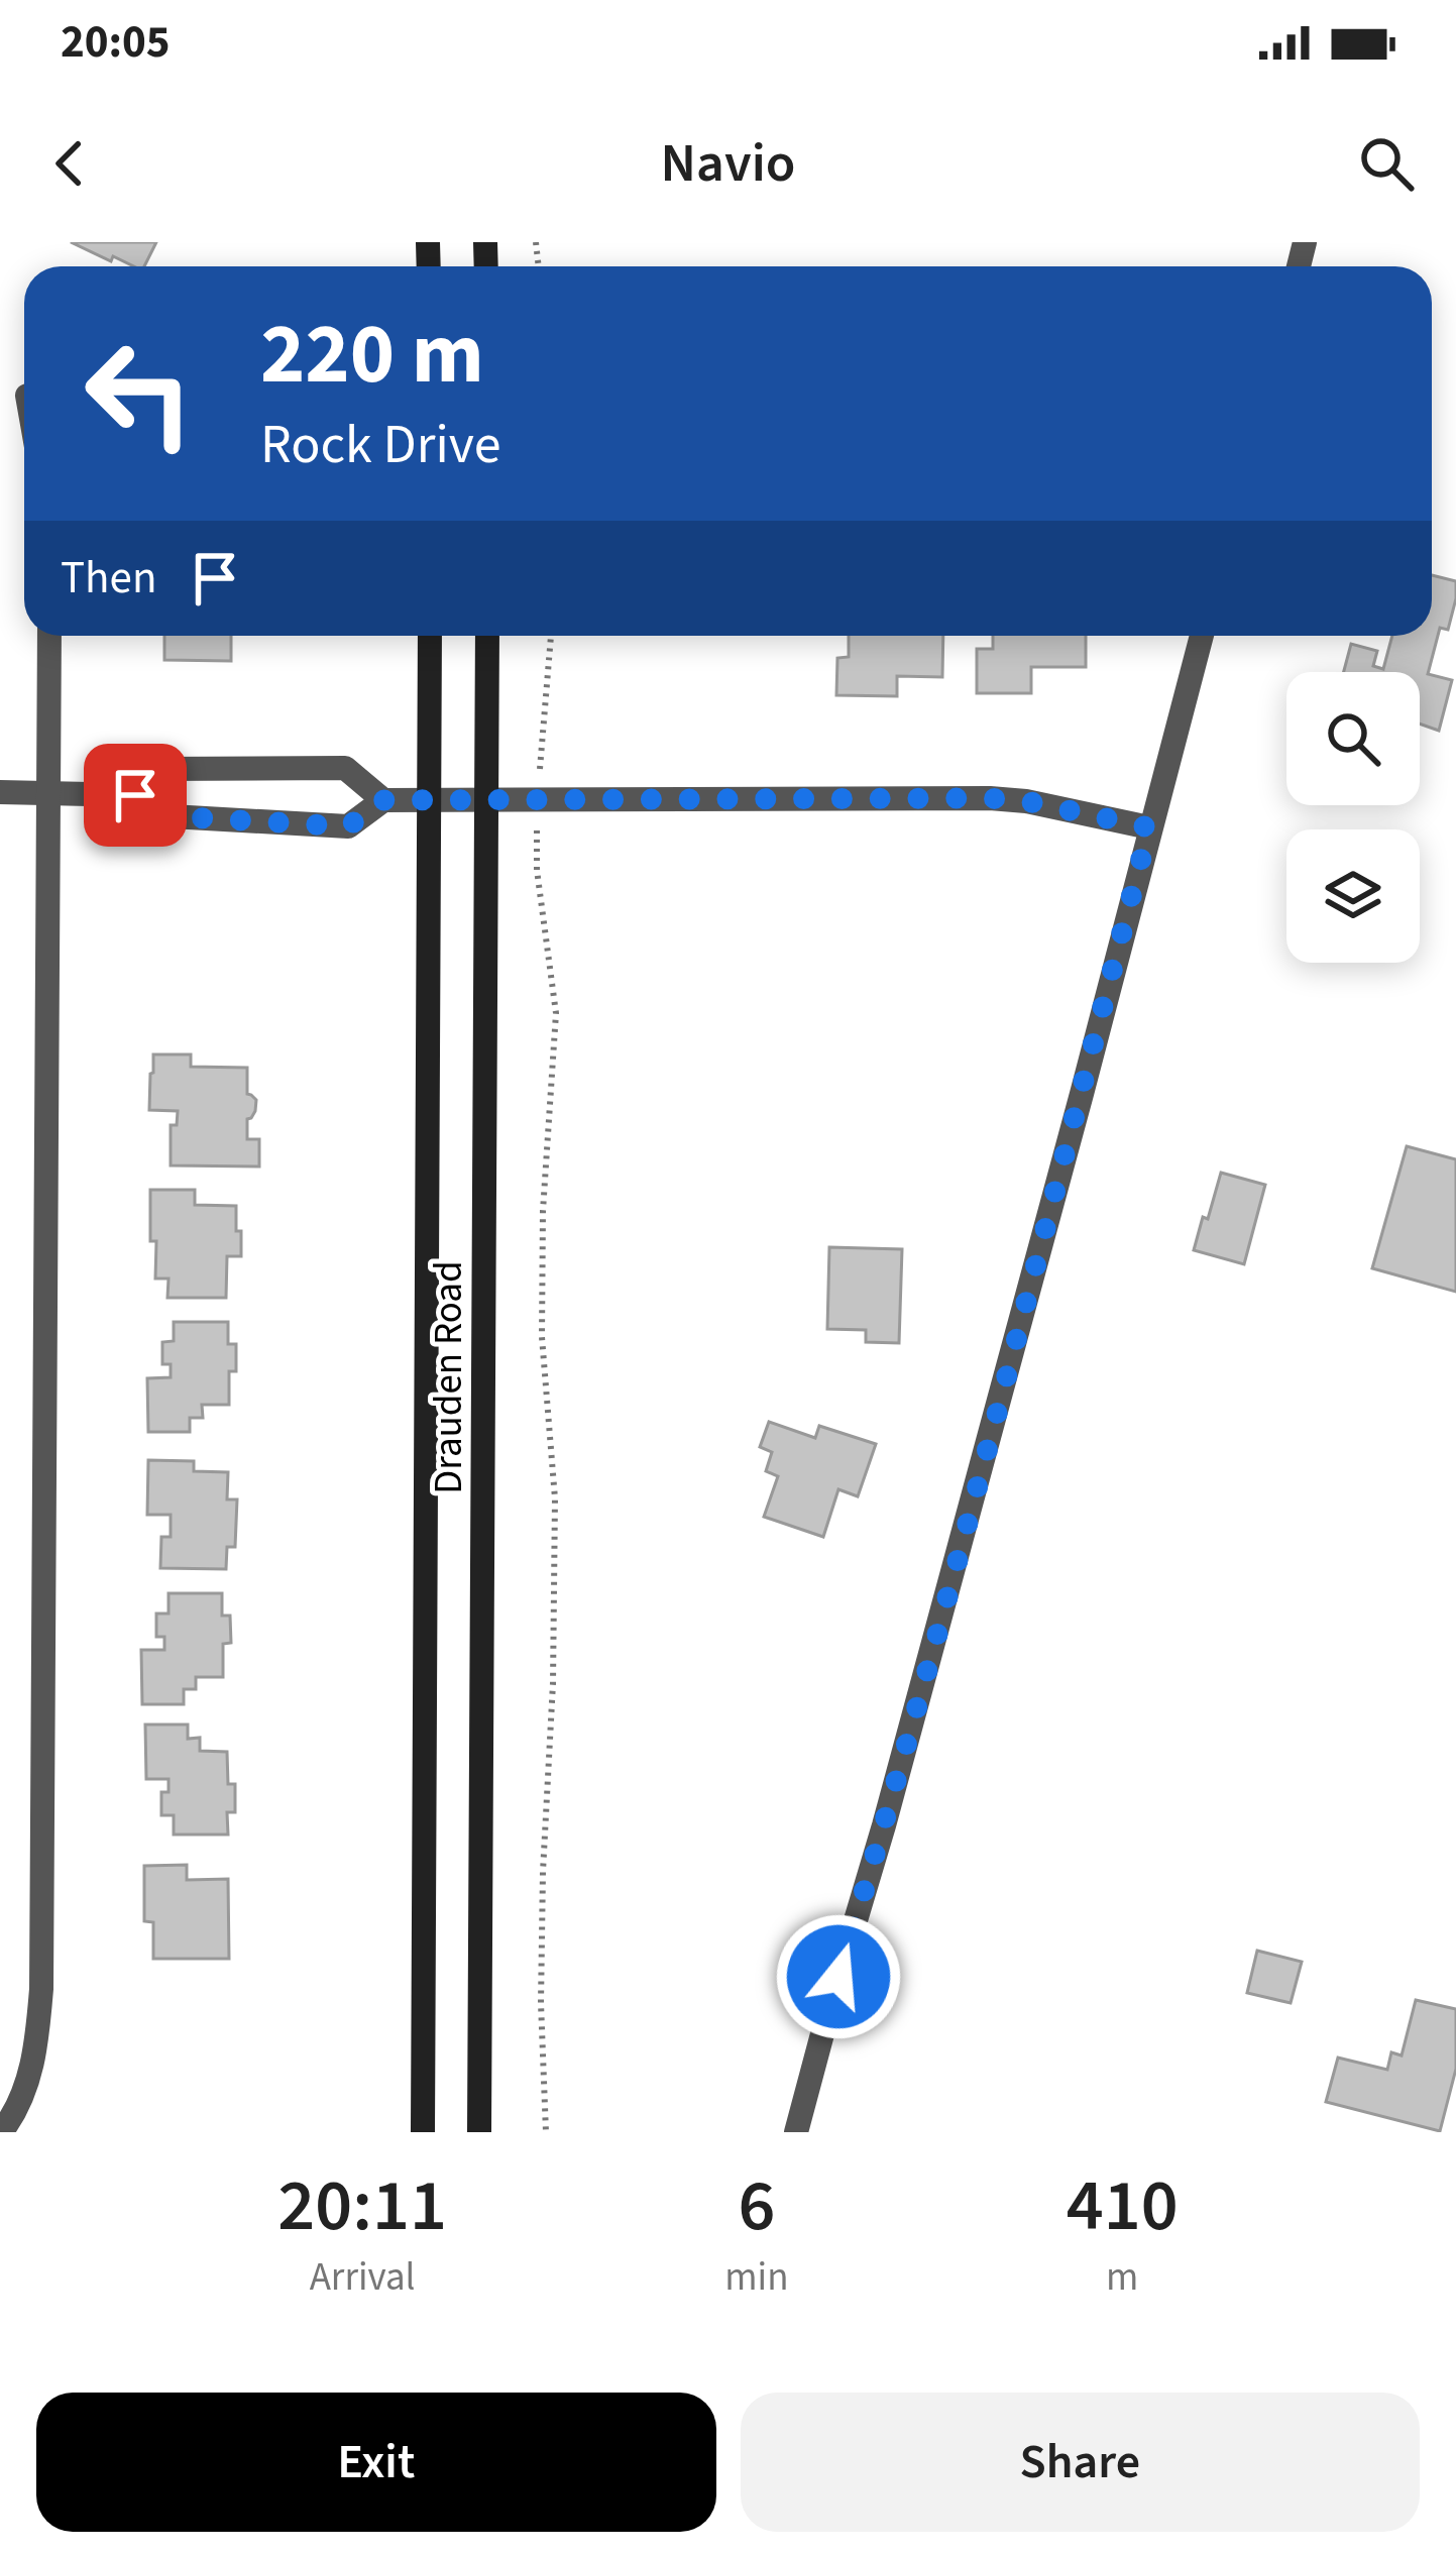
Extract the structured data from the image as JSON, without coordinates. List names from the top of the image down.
{
  "streets": {
    "street": ["Drauden Road"]
  },
  "page": {
    "status": "20:05",
    "header": "Navio",
    "turn": ["220 m", "Rock Drive"],
    "then": "Then",
    "eta": [
      "20:11",
      "Arrival",
      "6",
      "min",
      "410",
      "m"
    ],
    "buttons": ["Exit", "Share"]
  }
}
